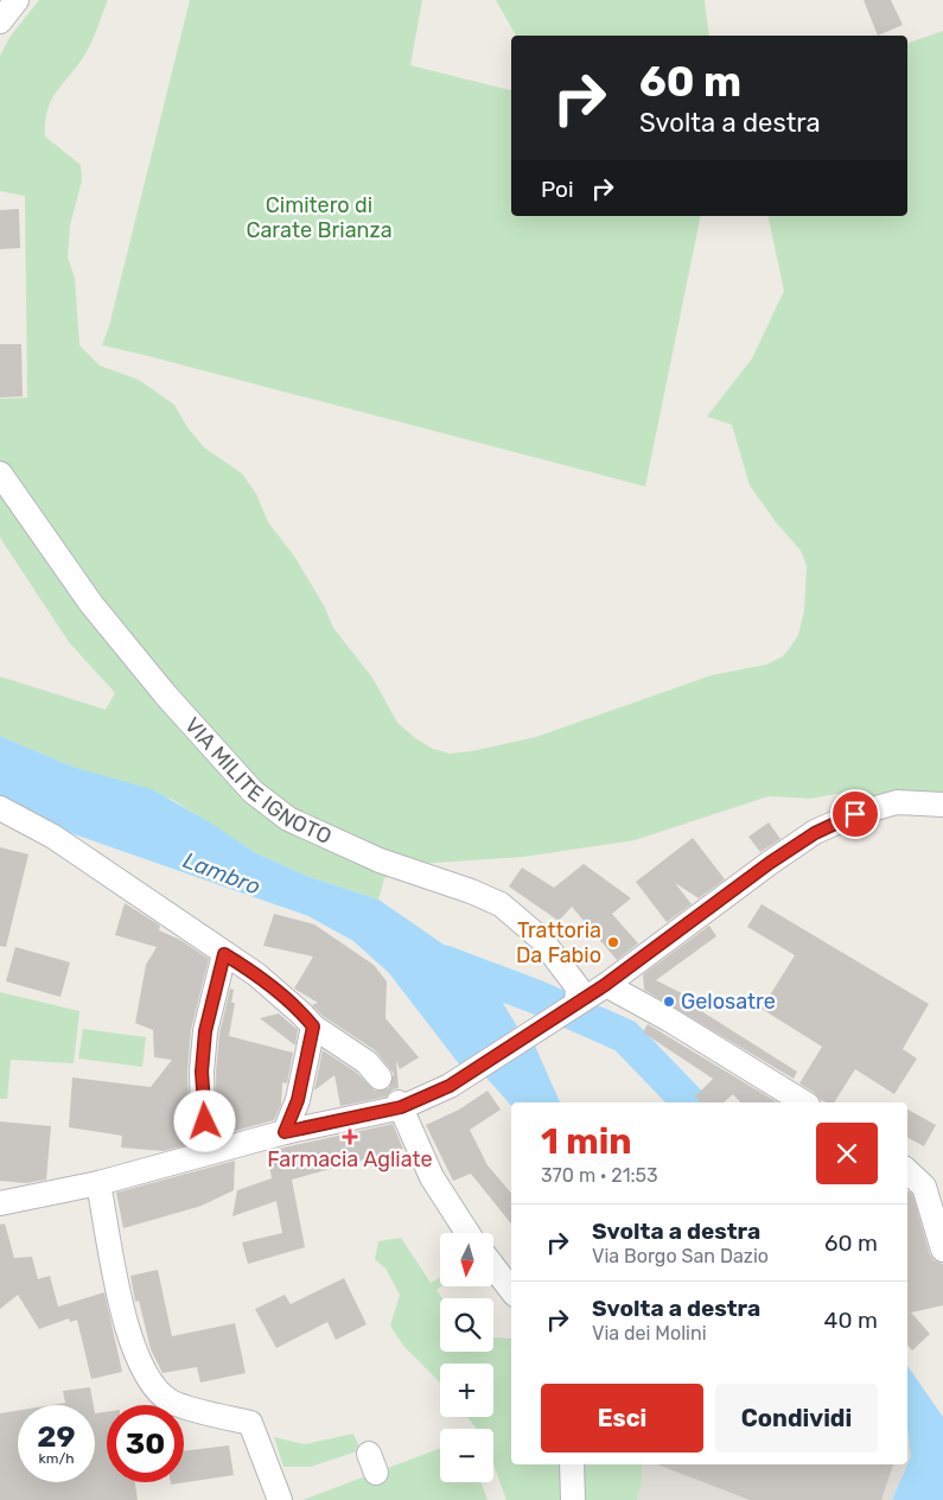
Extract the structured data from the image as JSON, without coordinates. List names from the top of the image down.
{
  "streets": {
    "street": ["VIA MILITE IGNOTO"]
  },
  "water": ["Lambro"],
  "parks": ["Cimitero di Carate Brianza"],
  "places": {
    "other": ["Trattoria Da Fabio", "Gelosatre"],
    "health": ["Farmacia Agliate"]
  },
  "north": "bottom",
  "page": {
    "turn": ["60 m", "Svolta a destra"],
    "then": "Poi",
    "heading": ["1 min", "370 m · 21:53"],
    "list": [
      {
        "name": "Svolta a destra",
        "note": "Via Borgo San Dazio",
        "value": "60 m"
      },
      {
        "name": "Svolta a destra",
        "note": "Via dei Molini",
        "value": "40 m"
      }
    ],
    "map_buttons": ["+", "−"],
    "buttons": ["Esci", "Condividi"],
    "speed": "29 km/h",
    "limit": "30"
  }
}
